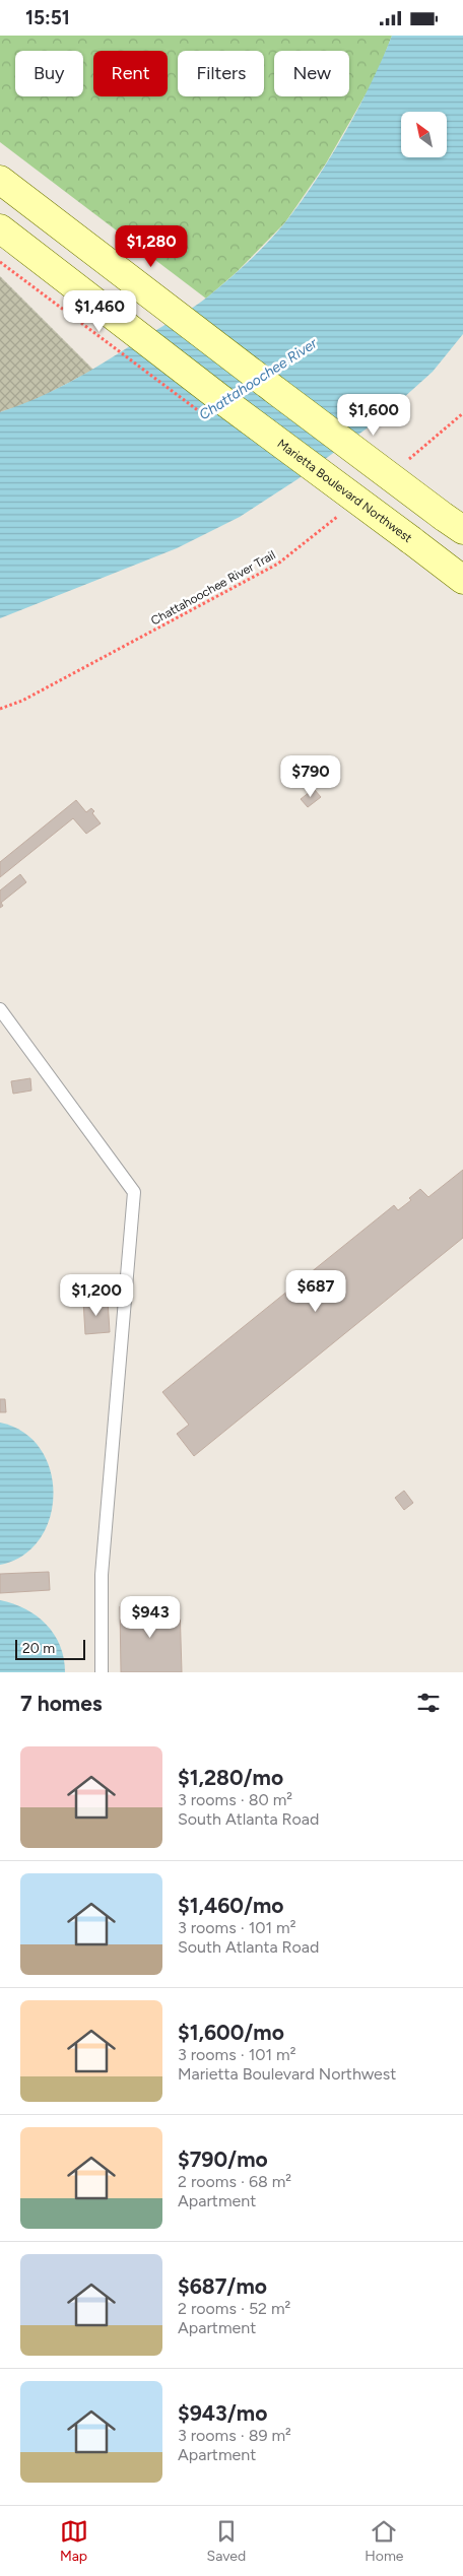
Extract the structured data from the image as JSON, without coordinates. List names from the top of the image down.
{
  "streets": {
    "main road": ["Marietta Boulevard Northwest"],
    "path": ["Chattahoochee River Trail"]
  },
  "water": ["Chattahoochee River"],
  "scale_bar": "20 m",
  "north": "top left",
  "page": {
    "status": "15:51",
    "chip": [
      "Buy",
      "Rent",
      "Filters",
      "New"
    ],
    "price": [
      "$1,280",
      "$1,460",
      "$1,600",
      "$790",
      "$687",
      "$1,200",
      "$943"
    ],
    "scale": "20 m",
    "heading": "7 homes",
    "list": [
      {
        "name": "$1,280/mo",
        "note": "3 rooms · 80 m² · South Atlanta Road"
      },
      {
        "name": "$1,460/mo",
        "note": "3 rooms · 101 m² · South Atlanta Road"
      },
      {
        "name": "$1,600/mo",
        "note": "3 rooms · 101 m² · Marietta Boulevard Northwest"
      },
      {
        "name": "$790/mo",
        "note": "2 rooms · 68 m² · Apartment"
      },
      {
        "name": "$687/mo",
        "note": "2 rooms · 52 m² · Apartment"
      },
      {
        "name": "$943/mo",
        "note": "3 rooms · 89 m² · Apartment"
      }
    ],
    "tabs": ["Map", "Saved", "Home"]
  }
}
